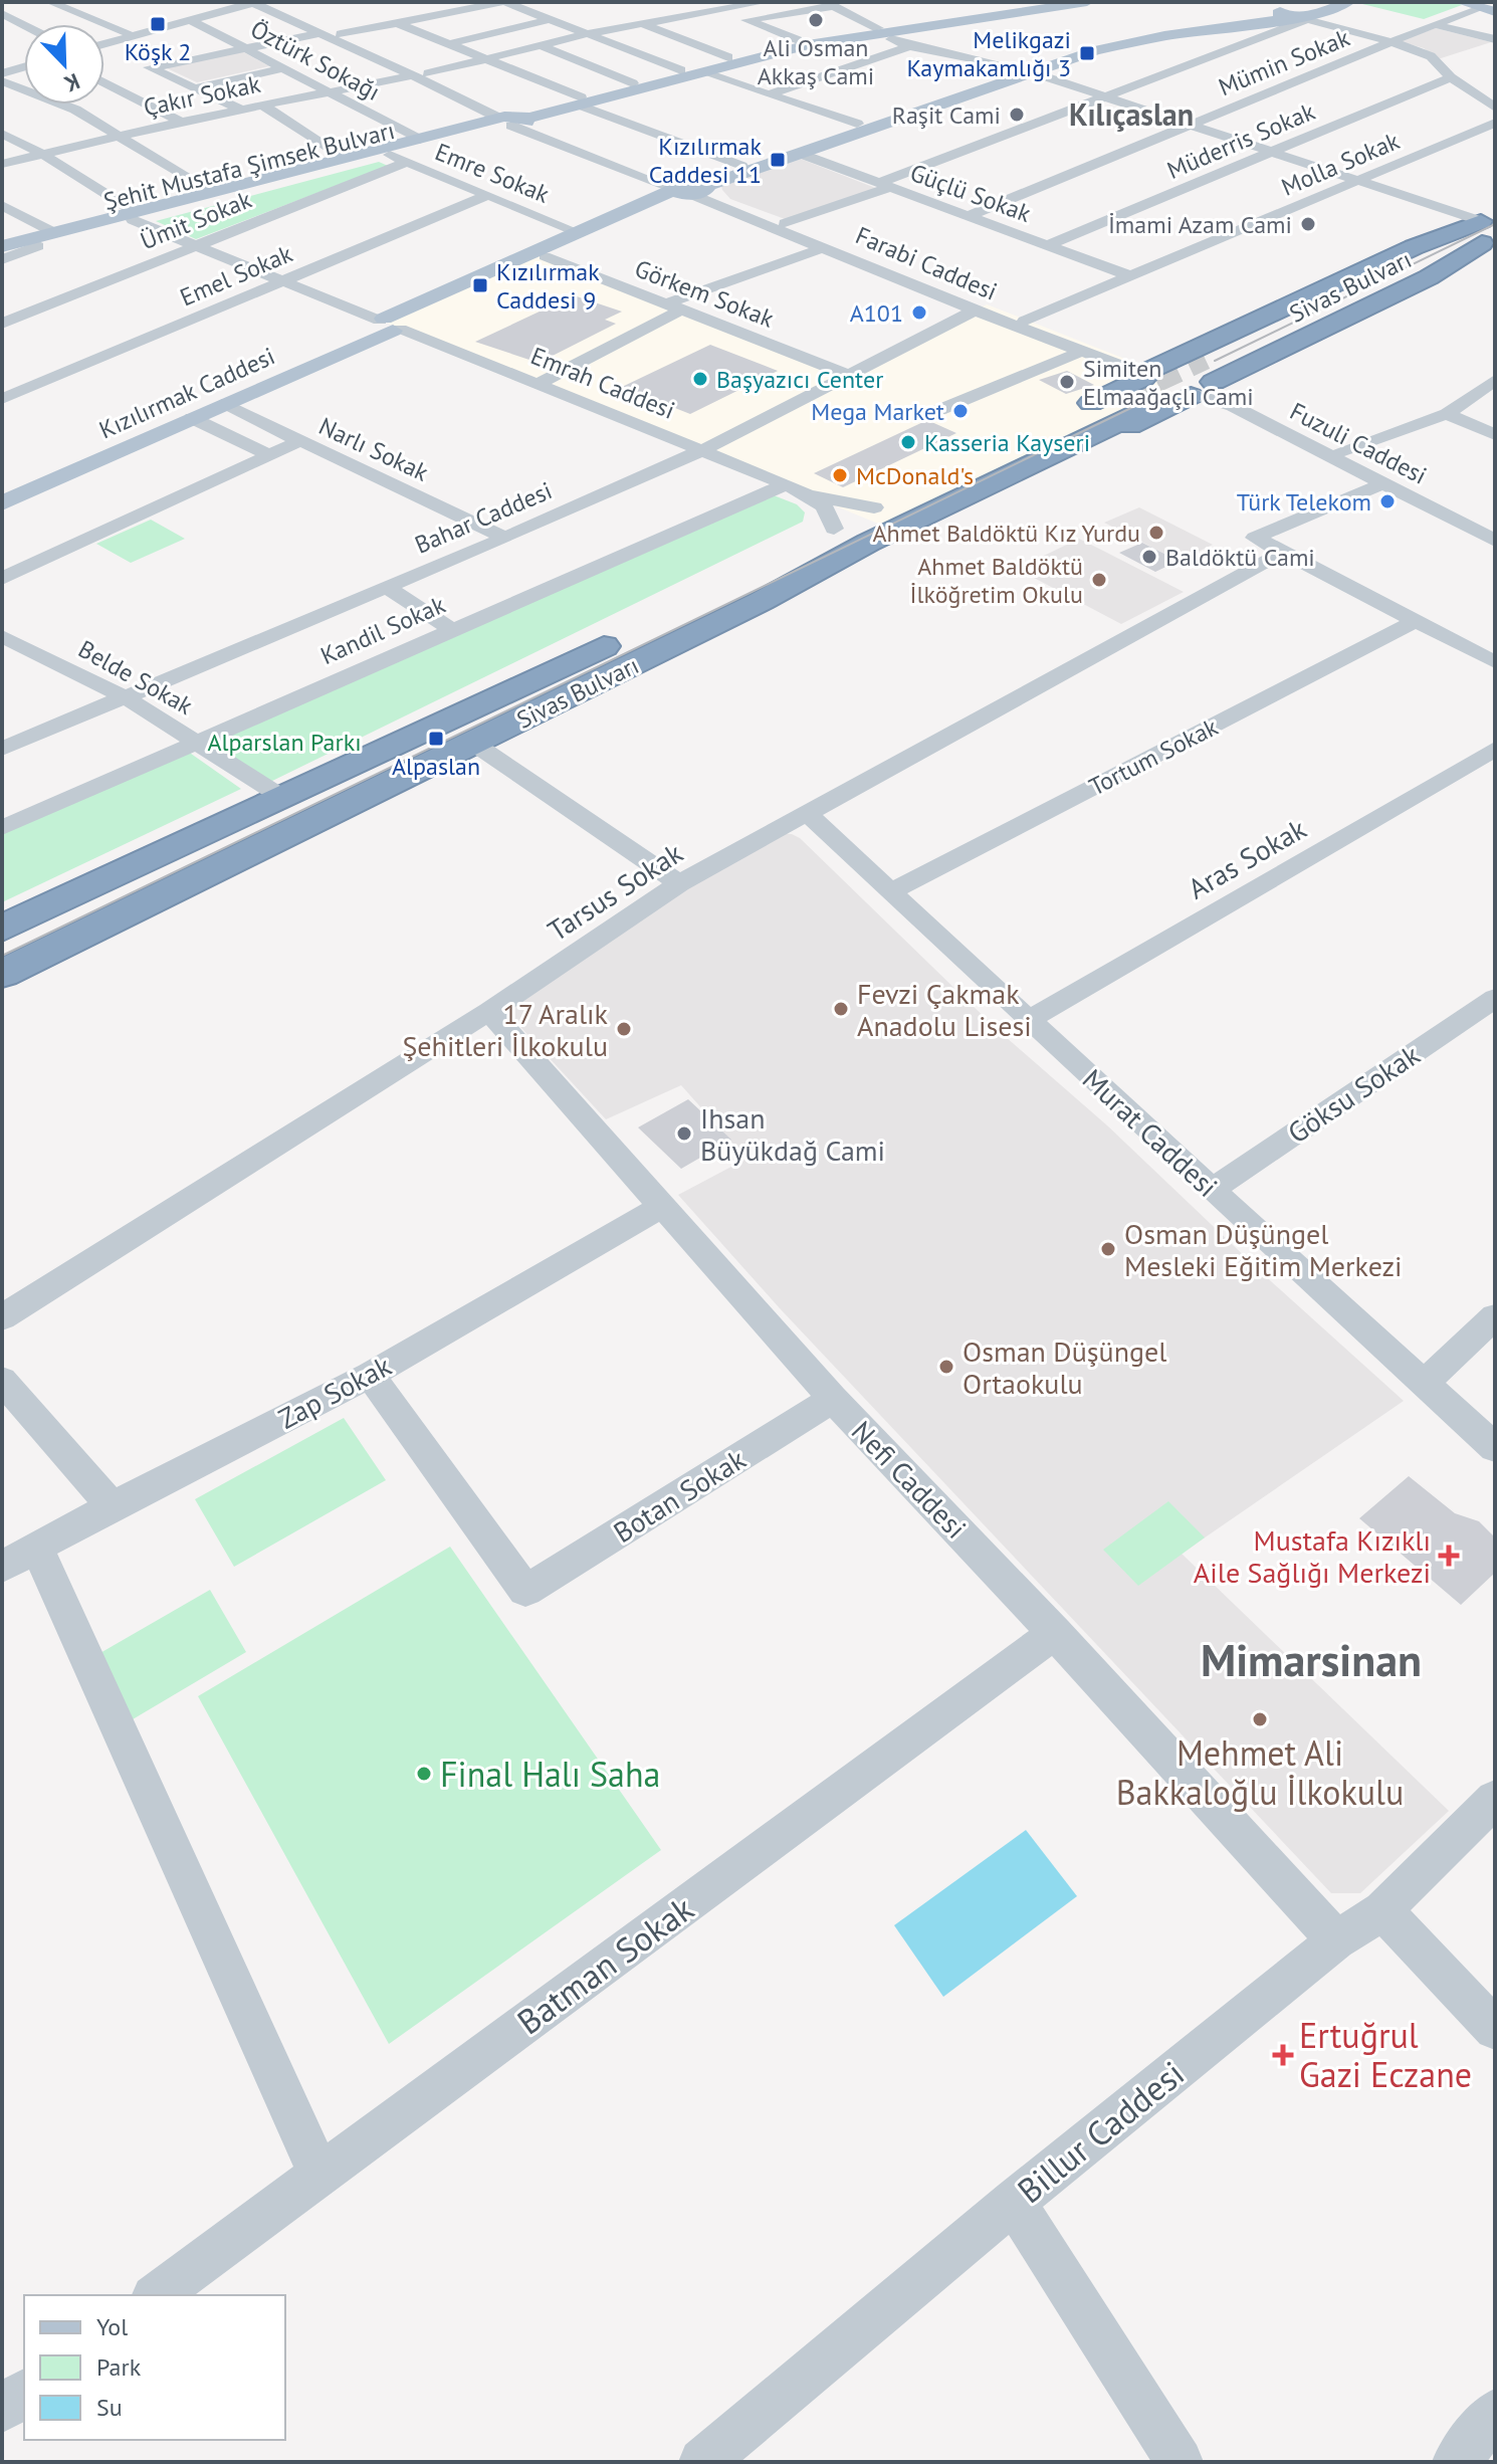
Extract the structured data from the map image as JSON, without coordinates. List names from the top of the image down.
{
  "streets": {
    "highway": ["Sivas Bulvarı"],
    "main road": ["Şehit Mustafa Şimsek Bulvarı", "Kızılırmak Caddesi"],
    "street": [
      "Öztürk Sokağı",
      "Mümin Sokak",
      "Çakır Sokak",
      "Müderris Sokak",
      "Molla Sokak",
      "Emre Sokak",
      "Güçlü Sokak",
      "Ümit Sokak",
      "Farabi Caddesi",
      "Emel Sokak",
      "Görkem Sokak",
      "Emrah Caddesi",
      "Fuzuli Caddesi",
      "Narlı Sokak",
      "Bahar Caddesi",
      "Kandil Sokak",
      "Belde Sokak",
      "Tortum Sokak",
      "Aras Sokak",
      "Tarsus Sokak",
      "Göksu Sokak",
      "Murat Caddesi",
      "Zap Sokak",
      "Nefi Caddesi",
      "Botan Sokak",
      "Batman Sokak",
      "Billur Caddesi"
    ]
  },
  "crossings": [
    ["Öztürk Sokağı", "Çakır Sokak"],
    ["Öztürk Sokağı", "Şehit Mustafa Şimsek Bulvarı"],
    ["Mümin Sokak", "Güçlü Sokak"],
    ["Çakır Sokak", "Farabi Caddesi"],
    ["Çakır Sokak", "Emrah Caddesi"],
    ["Müderris Sokak", "Güçlü Sokak"],
    ["Molla Sokak", "Güçlü Sokak"],
    ["Molla Sokak", "Farabi Caddesi"],
    ["Şehit Mustafa Şimsek Bulvarı", "Emre Sokak"],
    ["Şehit Mustafa Şimsek Bulvarı", "Farabi Caddesi"],
    ["Şehit Mustafa Şimsek Bulvarı", "Emrah Caddesi"],
    ["Emre Sokak", "Ümit Sokak"],
    ["Emre Sokak", "Emel Sokak"],
    ["Emre Sokak", "Kızılırmak Caddesi"],
    ["Güçlü Sokak", "Kızılırmak Caddesi"],
    ["Ümit Sokak", "Emrah Caddesi"],
    ["Farabi Caddesi", "Sivas Bulvarı"],
    ["Farabi Caddesi", "Kızılırmak Caddesi"],
    ["Farabi Caddesi", "Bahar Caddesi"],
    ["Emel Sokak", "Emrah Caddesi"],
    ["Sivas Bulvarı", "Belde Sokak"],
    ["Görkem Sokak", "Kızılırmak Caddesi"],
    ["Görkem Sokak", "Bahar Caddesi"],
    ["Emrah Caddesi", "Kızılırmak Caddesi"],
    ["Emrah Caddesi", "Bahar Caddesi"],
    ["Emrah Caddesi", "Kandil Sokak"],
    ["Kızılırmak Caddesi", "Narlı Sokak"],
    ["Narlı Sokak", "Bahar Caddesi"],
    ["Bahar Caddesi", "Belde Sokak"],
    ["Kandil Sokak", "Belde Sokak"],
    ["Tortum Sokak", "Murat Caddesi"],
    ["Aras Sokak", "Murat Caddesi"],
    ["Tarsus Sokak", "Murat Caddesi"],
    ["Tarsus Sokak", "Nefi Caddesi"],
    ["Göksu Sokak", "Murat Caddesi"],
    ["Zap Sokak", "Nefi Caddesi"],
    ["Zap Sokak", "Botan Sokak"],
    ["Nefi Caddesi", "Botan Sokak"],
    ["Nefi Caddesi", "Batman Sokak"],
    ["Nefi Caddesi", "Billur Caddesi"]
  ],
  "districts": ["Kılıçaslan", "Mimarsinan"],
  "parks": ["Alparslan Parkı"],
  "places": {
    "other": [
      "Ali Osman Akkaş Cami",
      "Raşit Cami",
      "İmami Azam Cami",
      "A101",
      "Başyazıcı Center",
      "Simiten Elmaağaçlı Cami",
      "Mega Market",
      "Kasseria Kayseri",
      "McDonald's",
      "Türk Telekom",
      "Ahmet Baldöktü Kız Yurdu",
      "Baldöktü Cami",
      "Ahmet Baldöktü İlköğretim Okulu",
      "Fevzi Çakmak Anadolu Lisesi",
      "17 Aralık Şehitleri İlkokulu",
      "Ihsan Büyükdağ Cami",
      "Osman Düşüngel Mesleki Eğitim Merkezi",
      "Osman Düşüngel Ortaokulu",
      "Mehmet Ali Bakkaloğlu İlkokulu",
      "Final Halı Saha"
    ],
    "transit": [
      "Köşk 2",
      "Melikgazi Kaymakamlığı 3",
      "Kızılırmak Caddesi 11",
      "Kızılırmak Caddesi 9",
      "Alpaslan"
    ],
    "health": ["Mustafa Kızıklı Aile Sağlığı Merkezi", "Ertuğrul Gazi Eczane"]
  },
  "legend": ["Yol", "Park", "Su"],
  "north": "bottom right"
}
